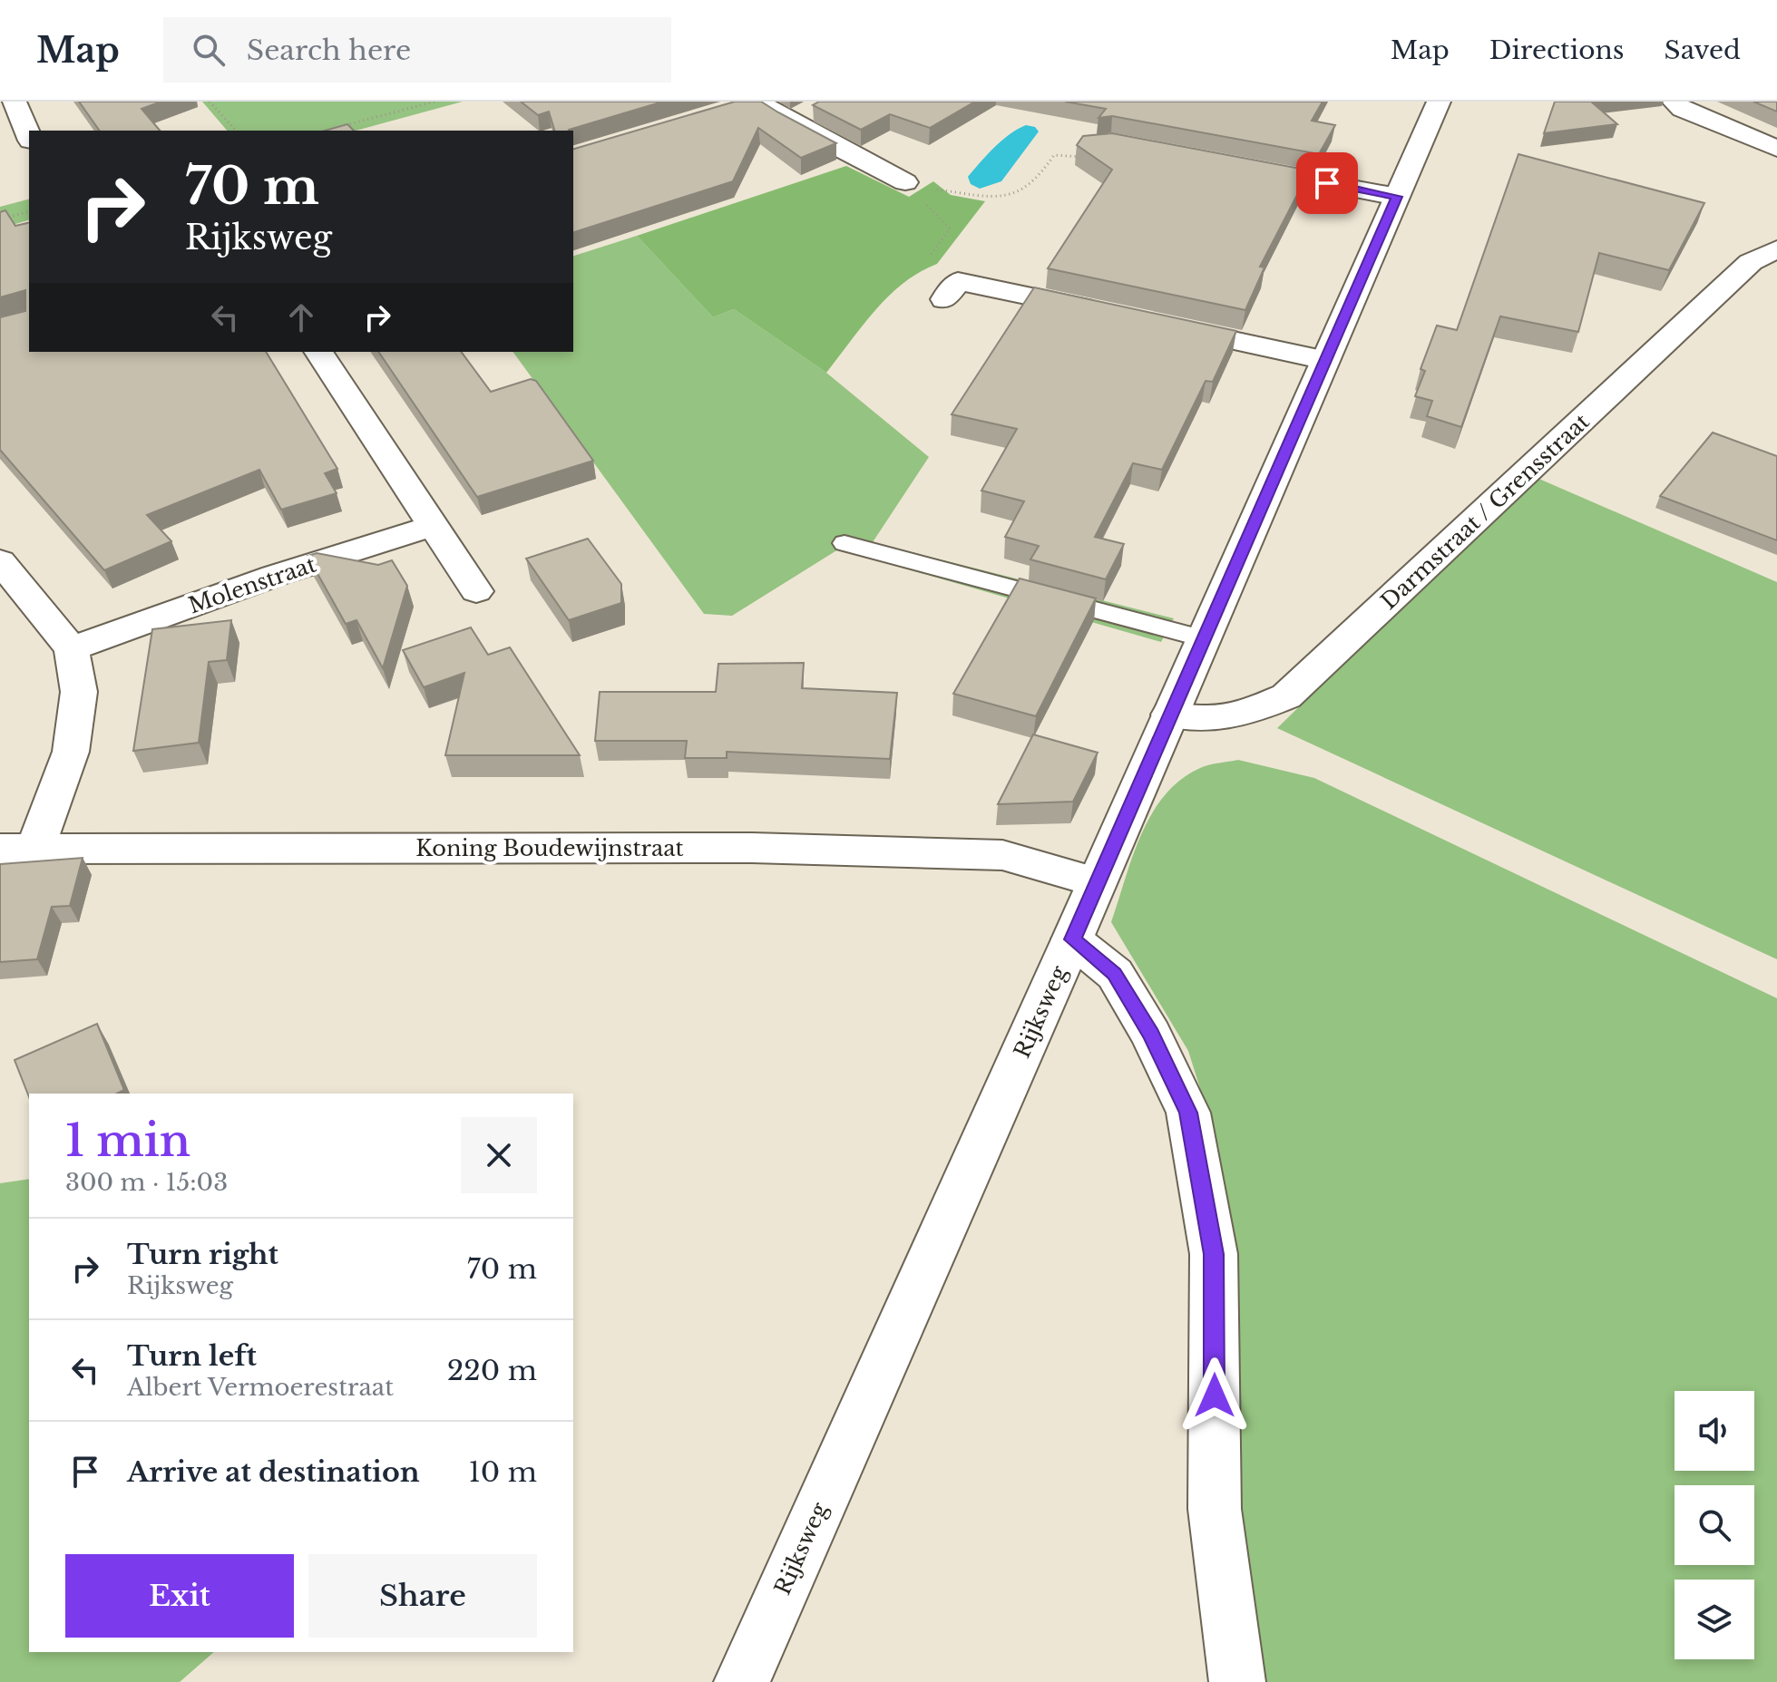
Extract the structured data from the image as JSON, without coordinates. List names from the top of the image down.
{
  "streets": {
    "street": [
      "Darmstraat / Grensstraat",
      "Molenstraat",
      "Koning Boudewijnstraat",
      "Rijksweg"
    ]
  },
  "crossings": [
    ["Darmstraat / Grensstraat", "Rijksweg"],
    ["Koning Boudewijnstraat", "Rijksweg"]
  ],
  "page": {
    "header": "Map",
    "search": "Search here",
    "nav": ["Map", "Directions", "Saved"],
    "turn": ["70 m", "Rijksweg"],
    "heading": ["1 min", "300 m · 15:03"],
    "list": [
      {
        "name": "Turn right",
        "note": "Rijksweg",
        "value": "70 m"
      },
      {
        "name": "Turn left",
        "note": "Albert Vermoerestraat",
        "value": "220 m"
      },
      {
        "name": "Arrive at destination",
        "value": "10 m"
      }
    ],
    "buttons": ["Exit", "Share"]
  }
}
